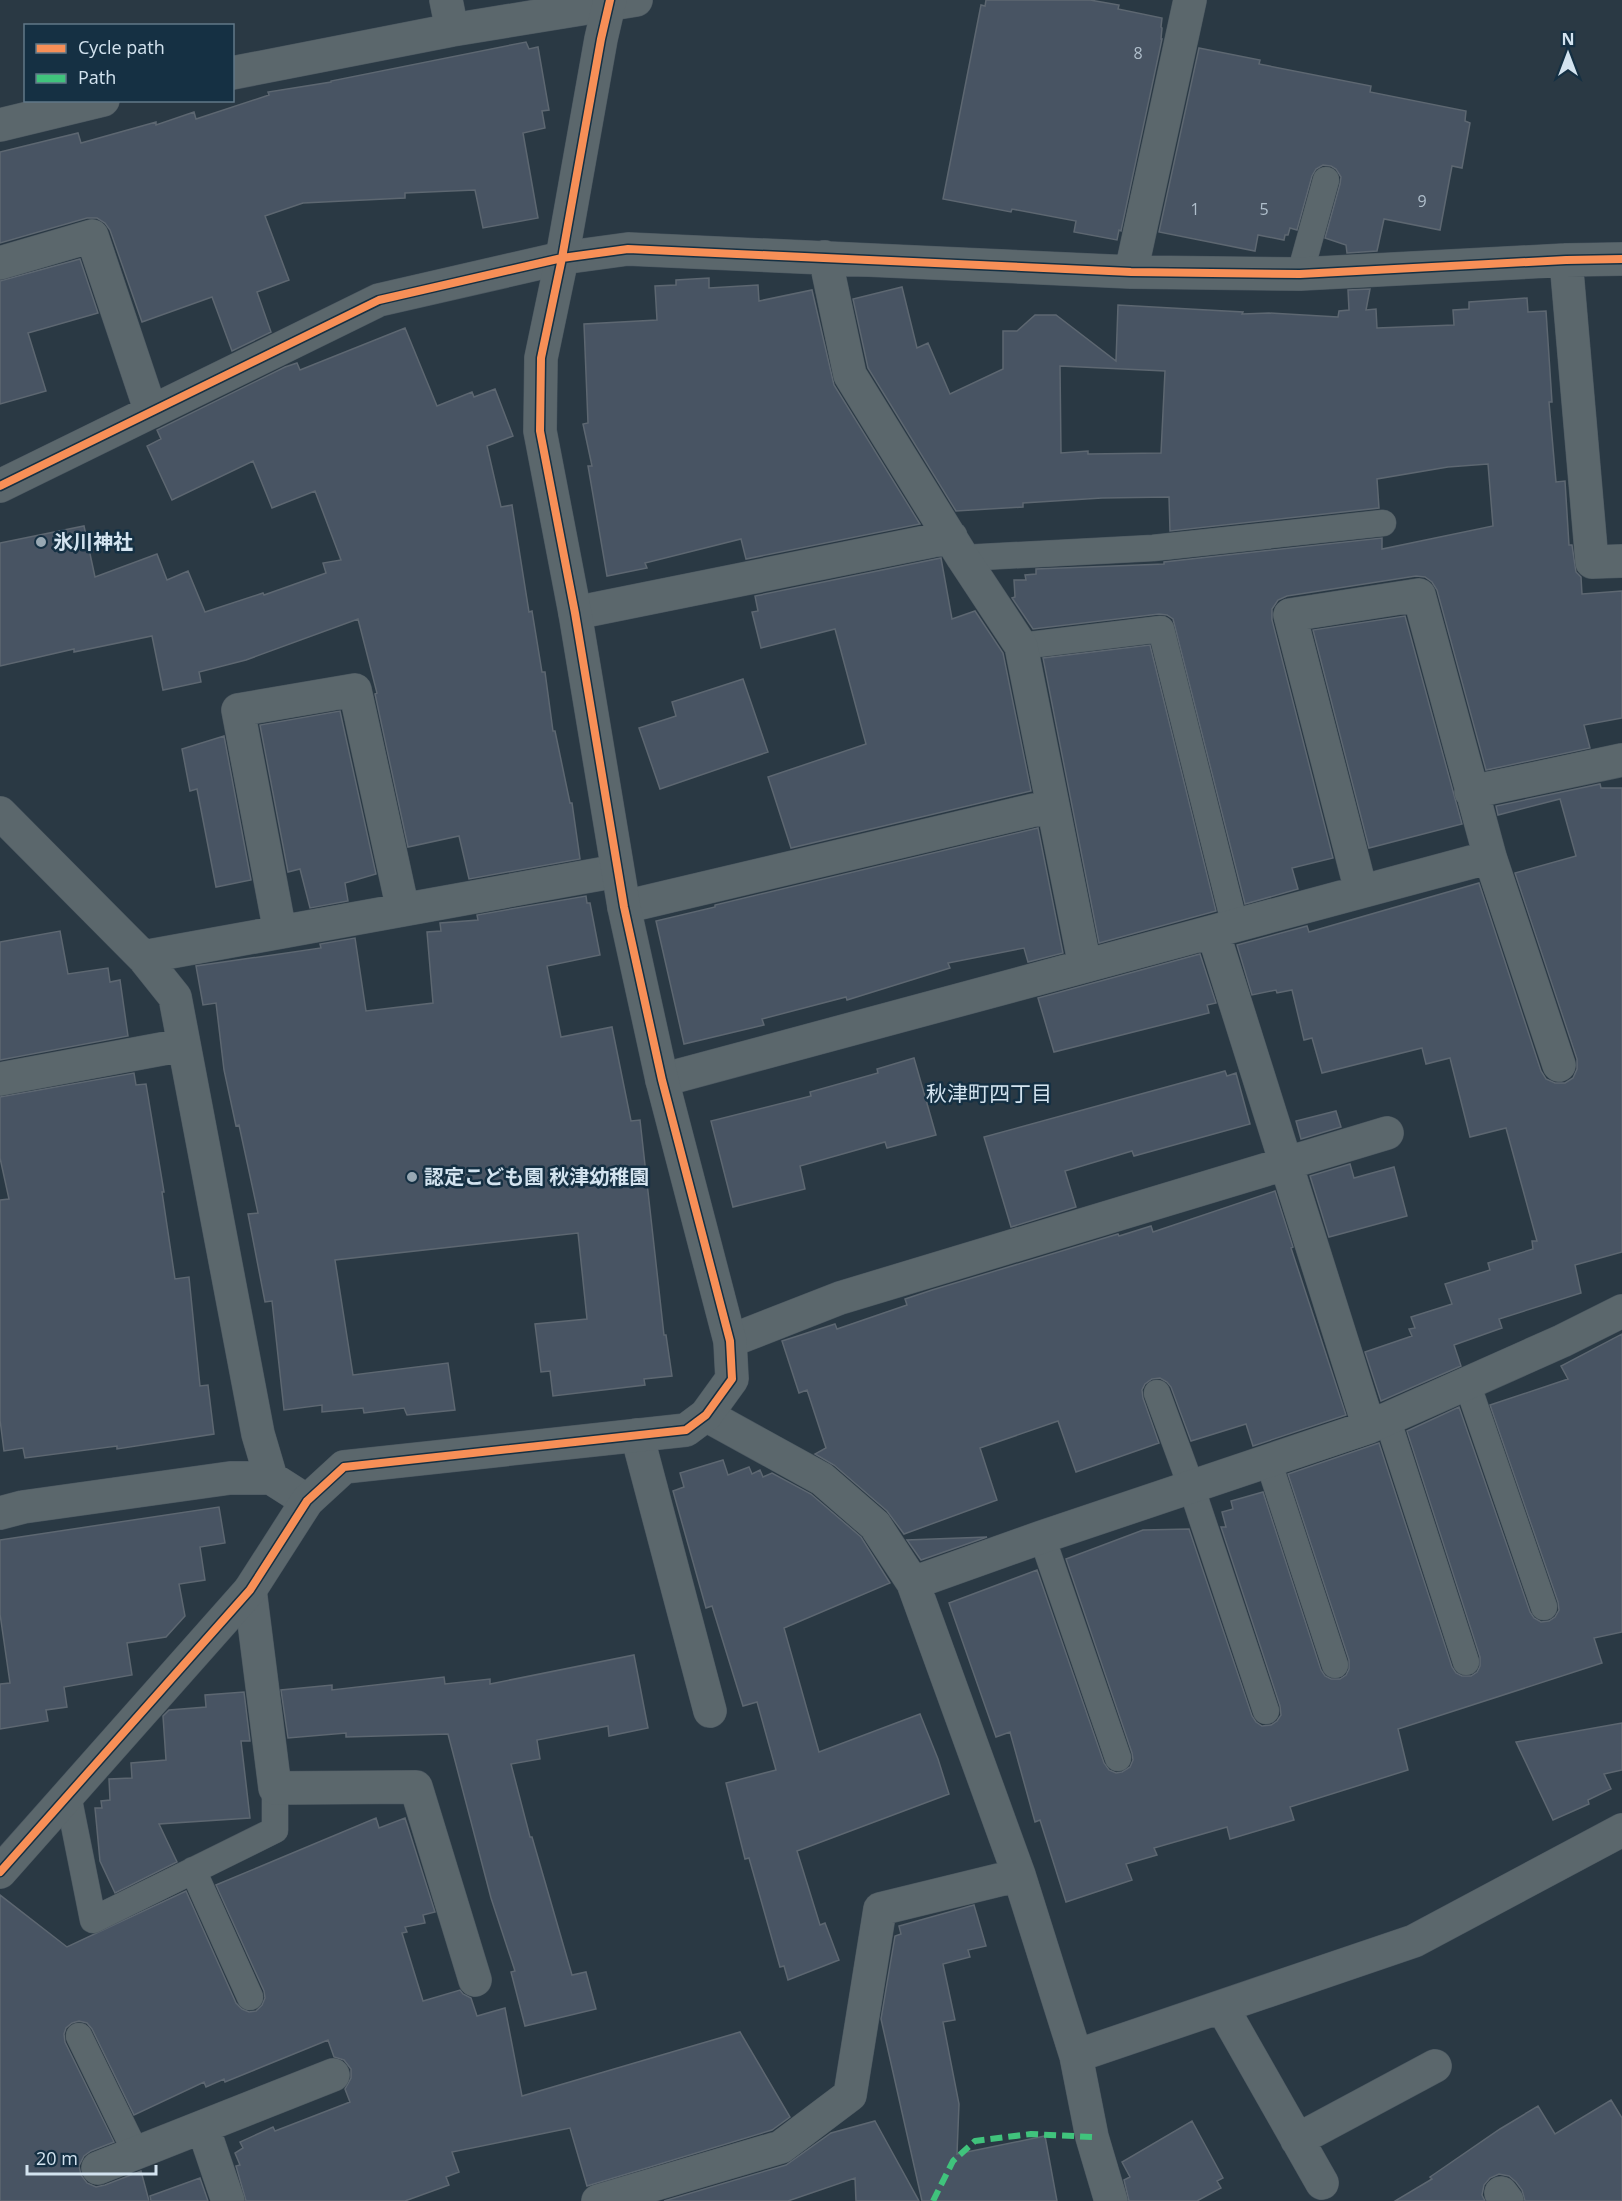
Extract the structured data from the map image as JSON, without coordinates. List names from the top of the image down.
{
  "districts": ["秋津町四丁目"],
  "places": ["氷川神社", "認定こども園 秋津幼稚園"],
  "house_numbers": [
    "8",
    "9",
    "1",
    "5"
  ],
  "legend": ["Cycle path", "Path"],
  "scale_bar": "20 m",
  "north": "top"
}
